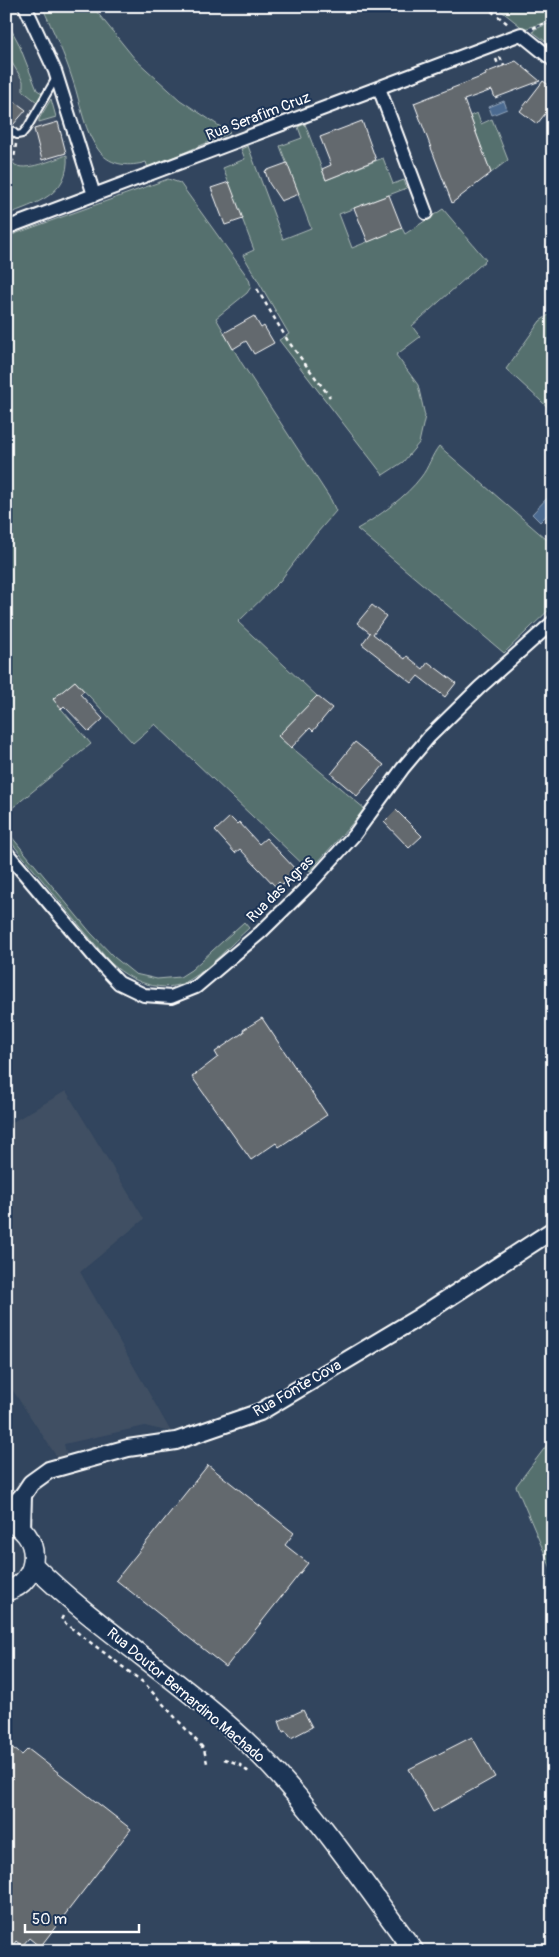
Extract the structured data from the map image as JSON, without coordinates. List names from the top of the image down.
{
  "streets": {
    "main road": ["Rua Doutor Bernardino Machado"],
    "street": ["Rua Serafim Cruz", "Rua das Agras", "Rua Fonte Cova"]
  },
  "scale_bar": "50 m"
}
